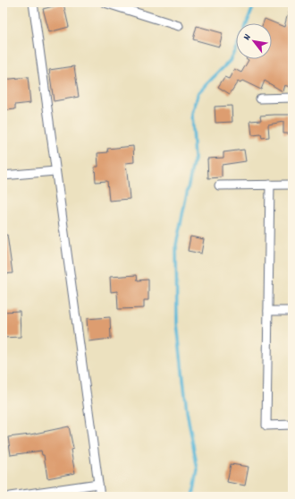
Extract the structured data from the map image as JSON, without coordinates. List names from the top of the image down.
{
  "north": "top left"
}
